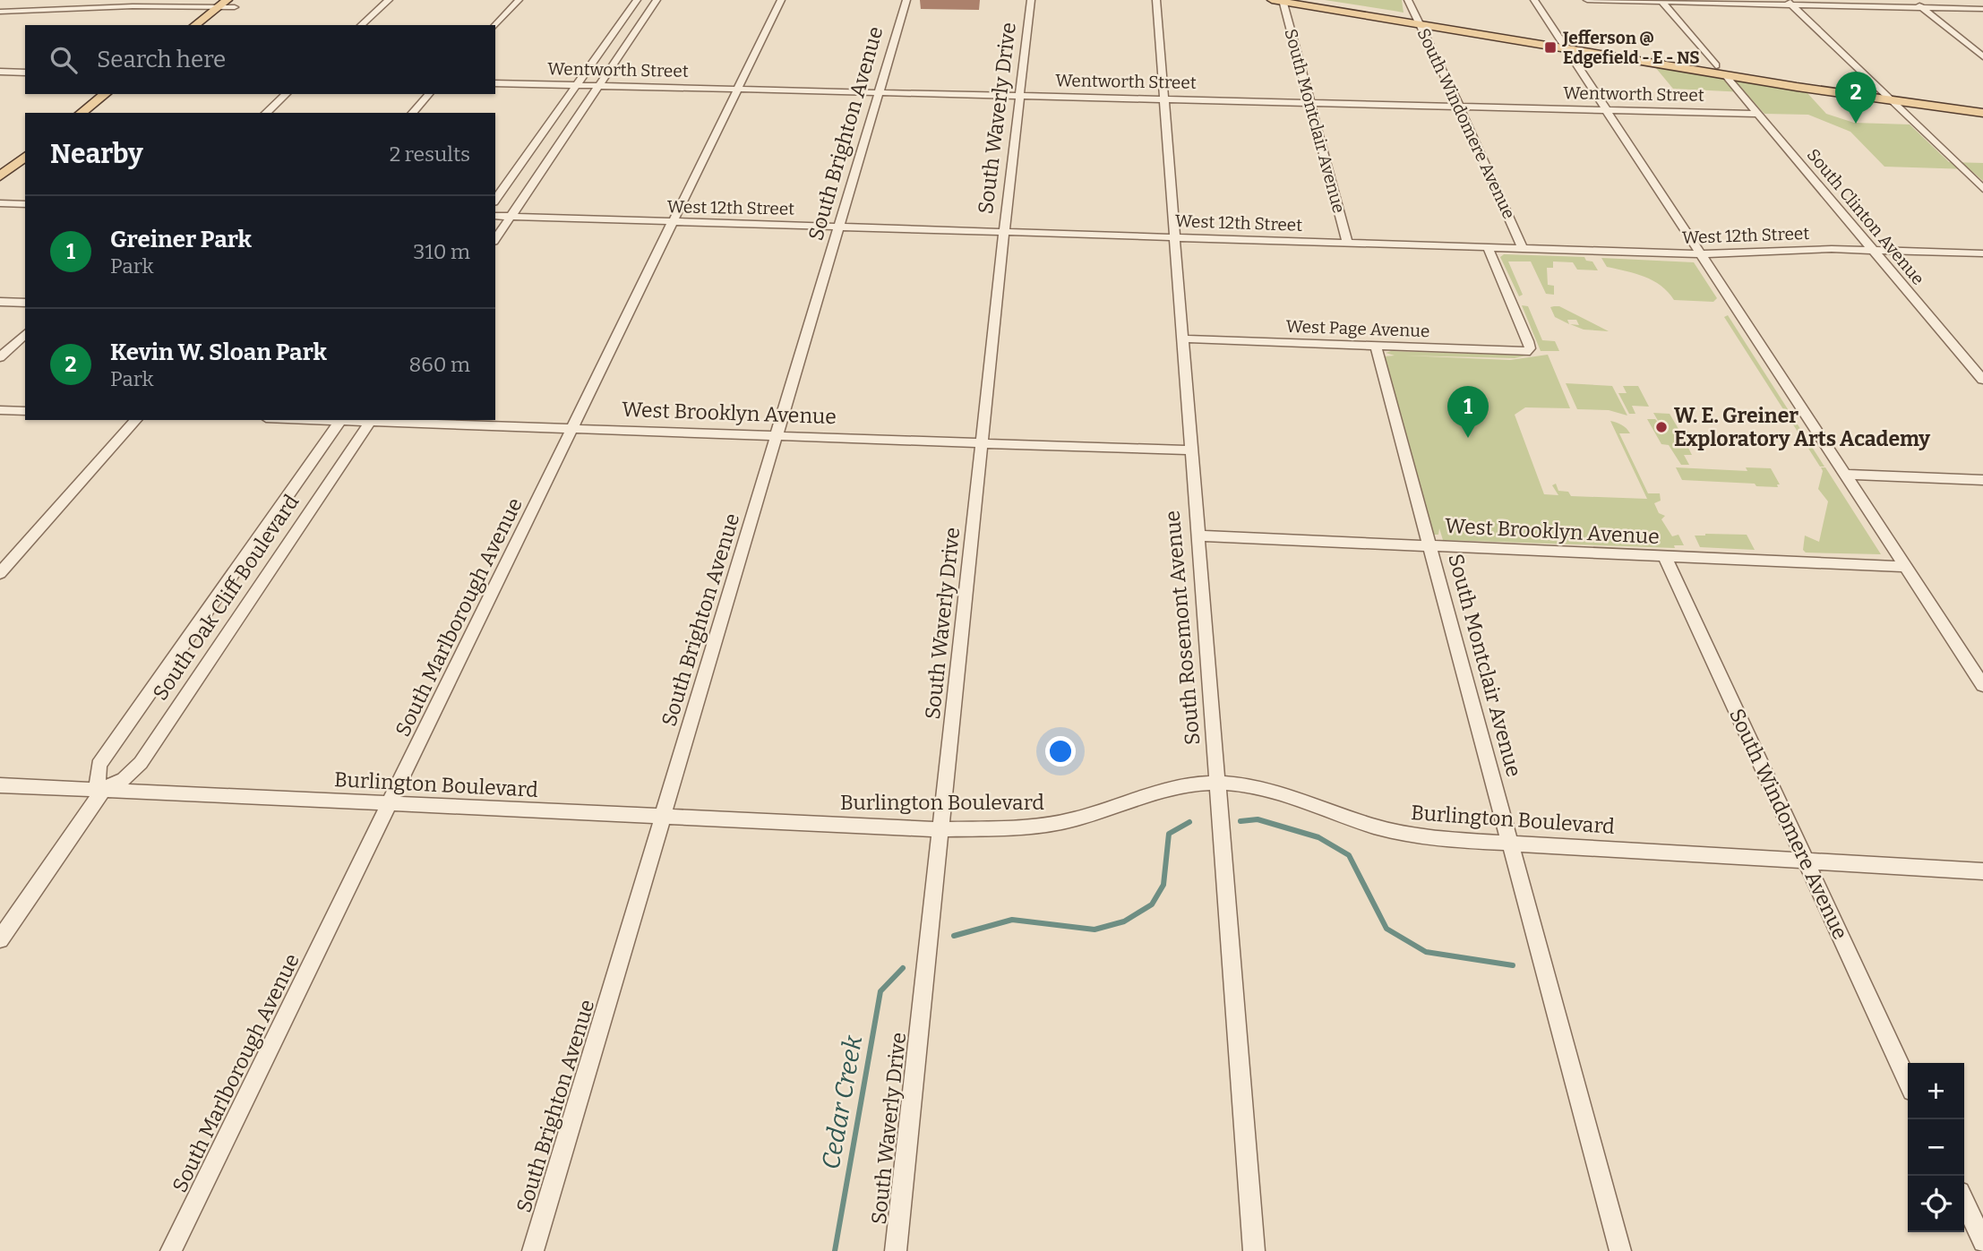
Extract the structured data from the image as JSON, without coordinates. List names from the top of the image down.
{
  "streets": {
    "street": [
      "Wentworth Street",
      "South Waverly Drive",
      "South Montclair Avenue",
      "South Windomere Avenue",
      "South Brighton Avenue",
      "West 12th Street",
      "South Clinton Avenue",
      "West Page Avenue",
      "West Brooklyn Avenue",
      "South Oak Cliff Boulevard",
      "South Marlborough Avenue",
      "South Rosemont Avenue",
      "Burlington Boulevard"
    ]
  },
  "crossings": [
    ["Wentworth Street", "South Waverly Drive"],
    ["Wentworth Street", "South Montclair Avenue"],
    ["Wentworth Street", "South Windomere Avenue"],
    ["Wentworth Street", "South Brighton Avenue"],
    ["Wentworth Street", "South Clinton Avenue"],
    ["Wentworth Street", "South Marlborough Avenue"],
    ["Wentworth Street", "South Rosemont Avenue"],
    ["South Waverly Drive", "West 12th Street"],
    ["South Waverly Drive", "West Brooklyn Avenue"],
    ["South Waverly Drive", "Burlington Boulevard"],
    ["South Montclair Avenue", "West 12th Street"],
    ["South Montclair Avenue", "West Page Avenue"],
    ["South Montclair Avenue", "West Brooklyn Avenue"],
    ["South Montclair Avenue", "Burlington Boulevard"],
    ["South Windomere Avenue", "West 12th Street"],
    ["South Windomere Avenue", "West Page Avenue"],
    ["South Windomere Avenue", "West Brooklyn Avenue"],
    ["South Windomere Avenue", "Burlington Boulevard"],
    ["South Brighton Avenue", "West 12th Street"],
    ["South Brighton Avenue", "West Brooklyn Avenue"],
    ["South Brighton Avenue", "Burlington Boulevard"],
    ["West 12th Street", "South Clinton Avenue"],
    ["West 12th Street", "South Marlborough Avenue"],
    ["West 12th Street", "South Rosemont Avenue"],
    ["West Page Avenue", "South Rosemont Avenue"],
    ["West Brooklyn Avenue", "South Oak Cliff Boulevard"],
    ["West Brooklyn Avenue", "South Marlborough Avenue"],
    ["West Brooklyn Avenue", "South Rosemont Avenue"],
    ["South Oak Cliff Boulevard", "Burlington Boulevard"],
    ["South Marlborough Avenue", "Burlington Boulevard"],
    ["South Rosemont Avenue", "Burlington Boulevard"]
  ],
  "water": ["Cedar Creek"],
  "places": {
    "transit": ["Jefferson @ Edgefield - E - NS"],
    "other": ["W. E. Greiner Exploratory Arts Academy"]
  },
  "page": {
    "search": "Search here",
    "pins": ["2", "1"],
    "heading": ["Nearby", "2 results"],
    "list": [
      {
        "mark": "1",
        "name": "Greiner Park",
        "note": "Park",
        "value": "310 m"
      },
      {
        "mark": "2",
        "name": "Kevin W. Sloan Park",
        "note": "Park",
        "value": "860 m"
      }
    ],
    "map_buttons": ["+", "−"]
  }
}
